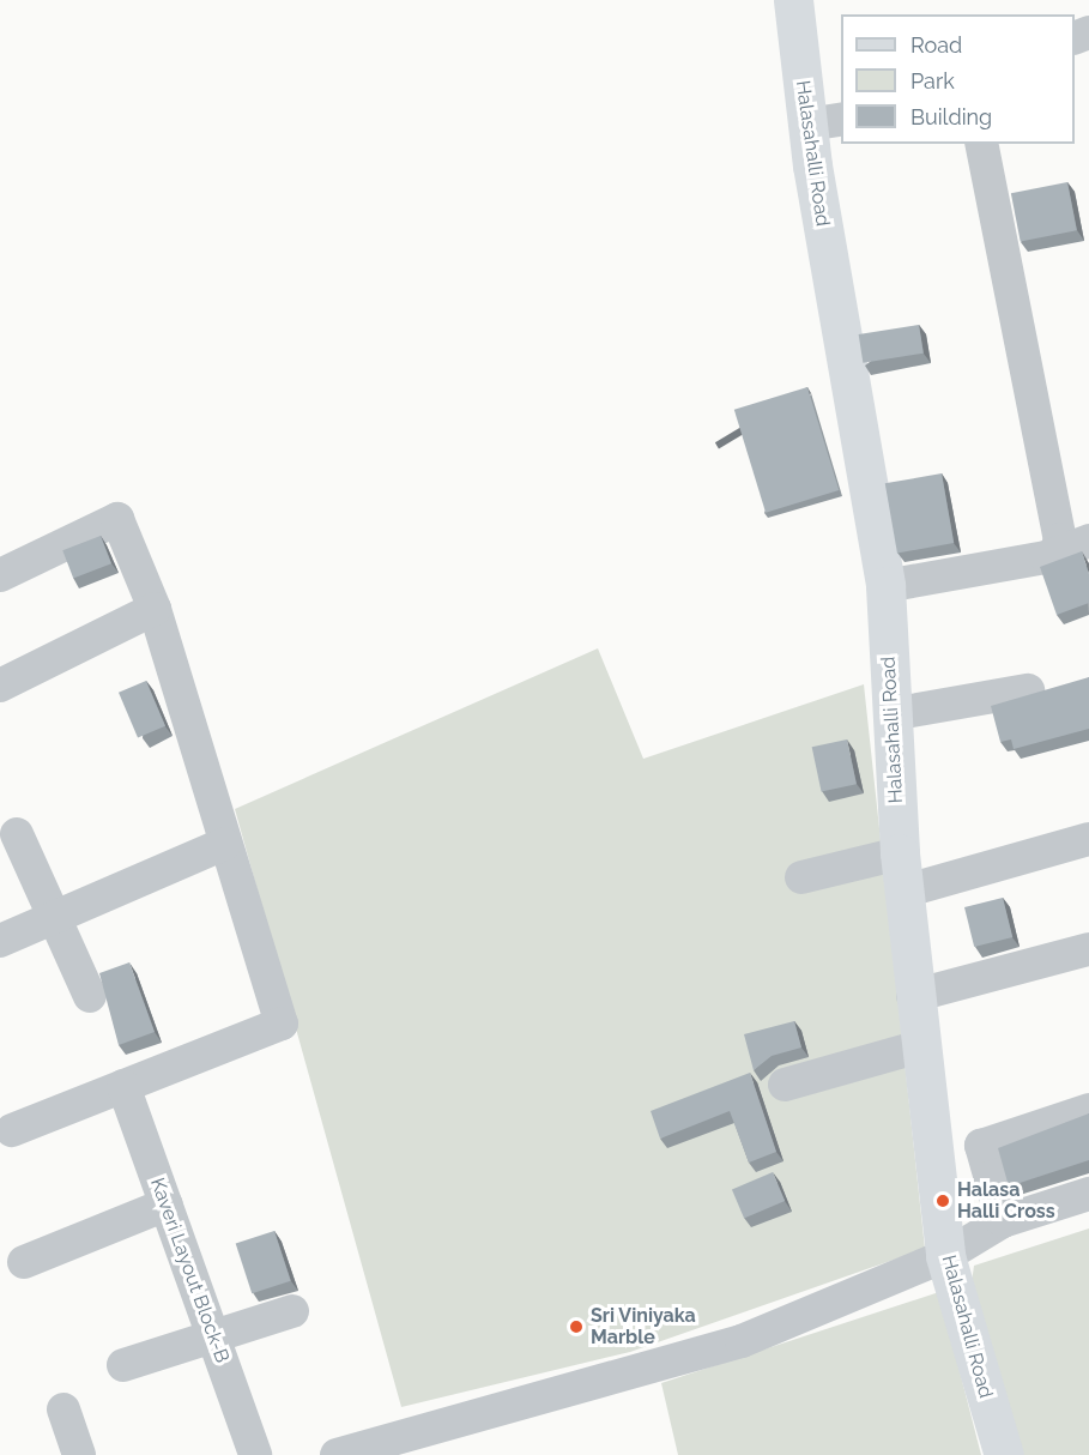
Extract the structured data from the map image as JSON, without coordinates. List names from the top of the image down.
{
  "streets": {
    "main road": ["Halasahalli Road"],
    "street": ["Kaveri Layout Block-B"]
  },
  "places": ["Halasa Halli Cross", "Sri Viniyaka Marble"],
  "legend": ["Road", "Park", "Building"]
}
